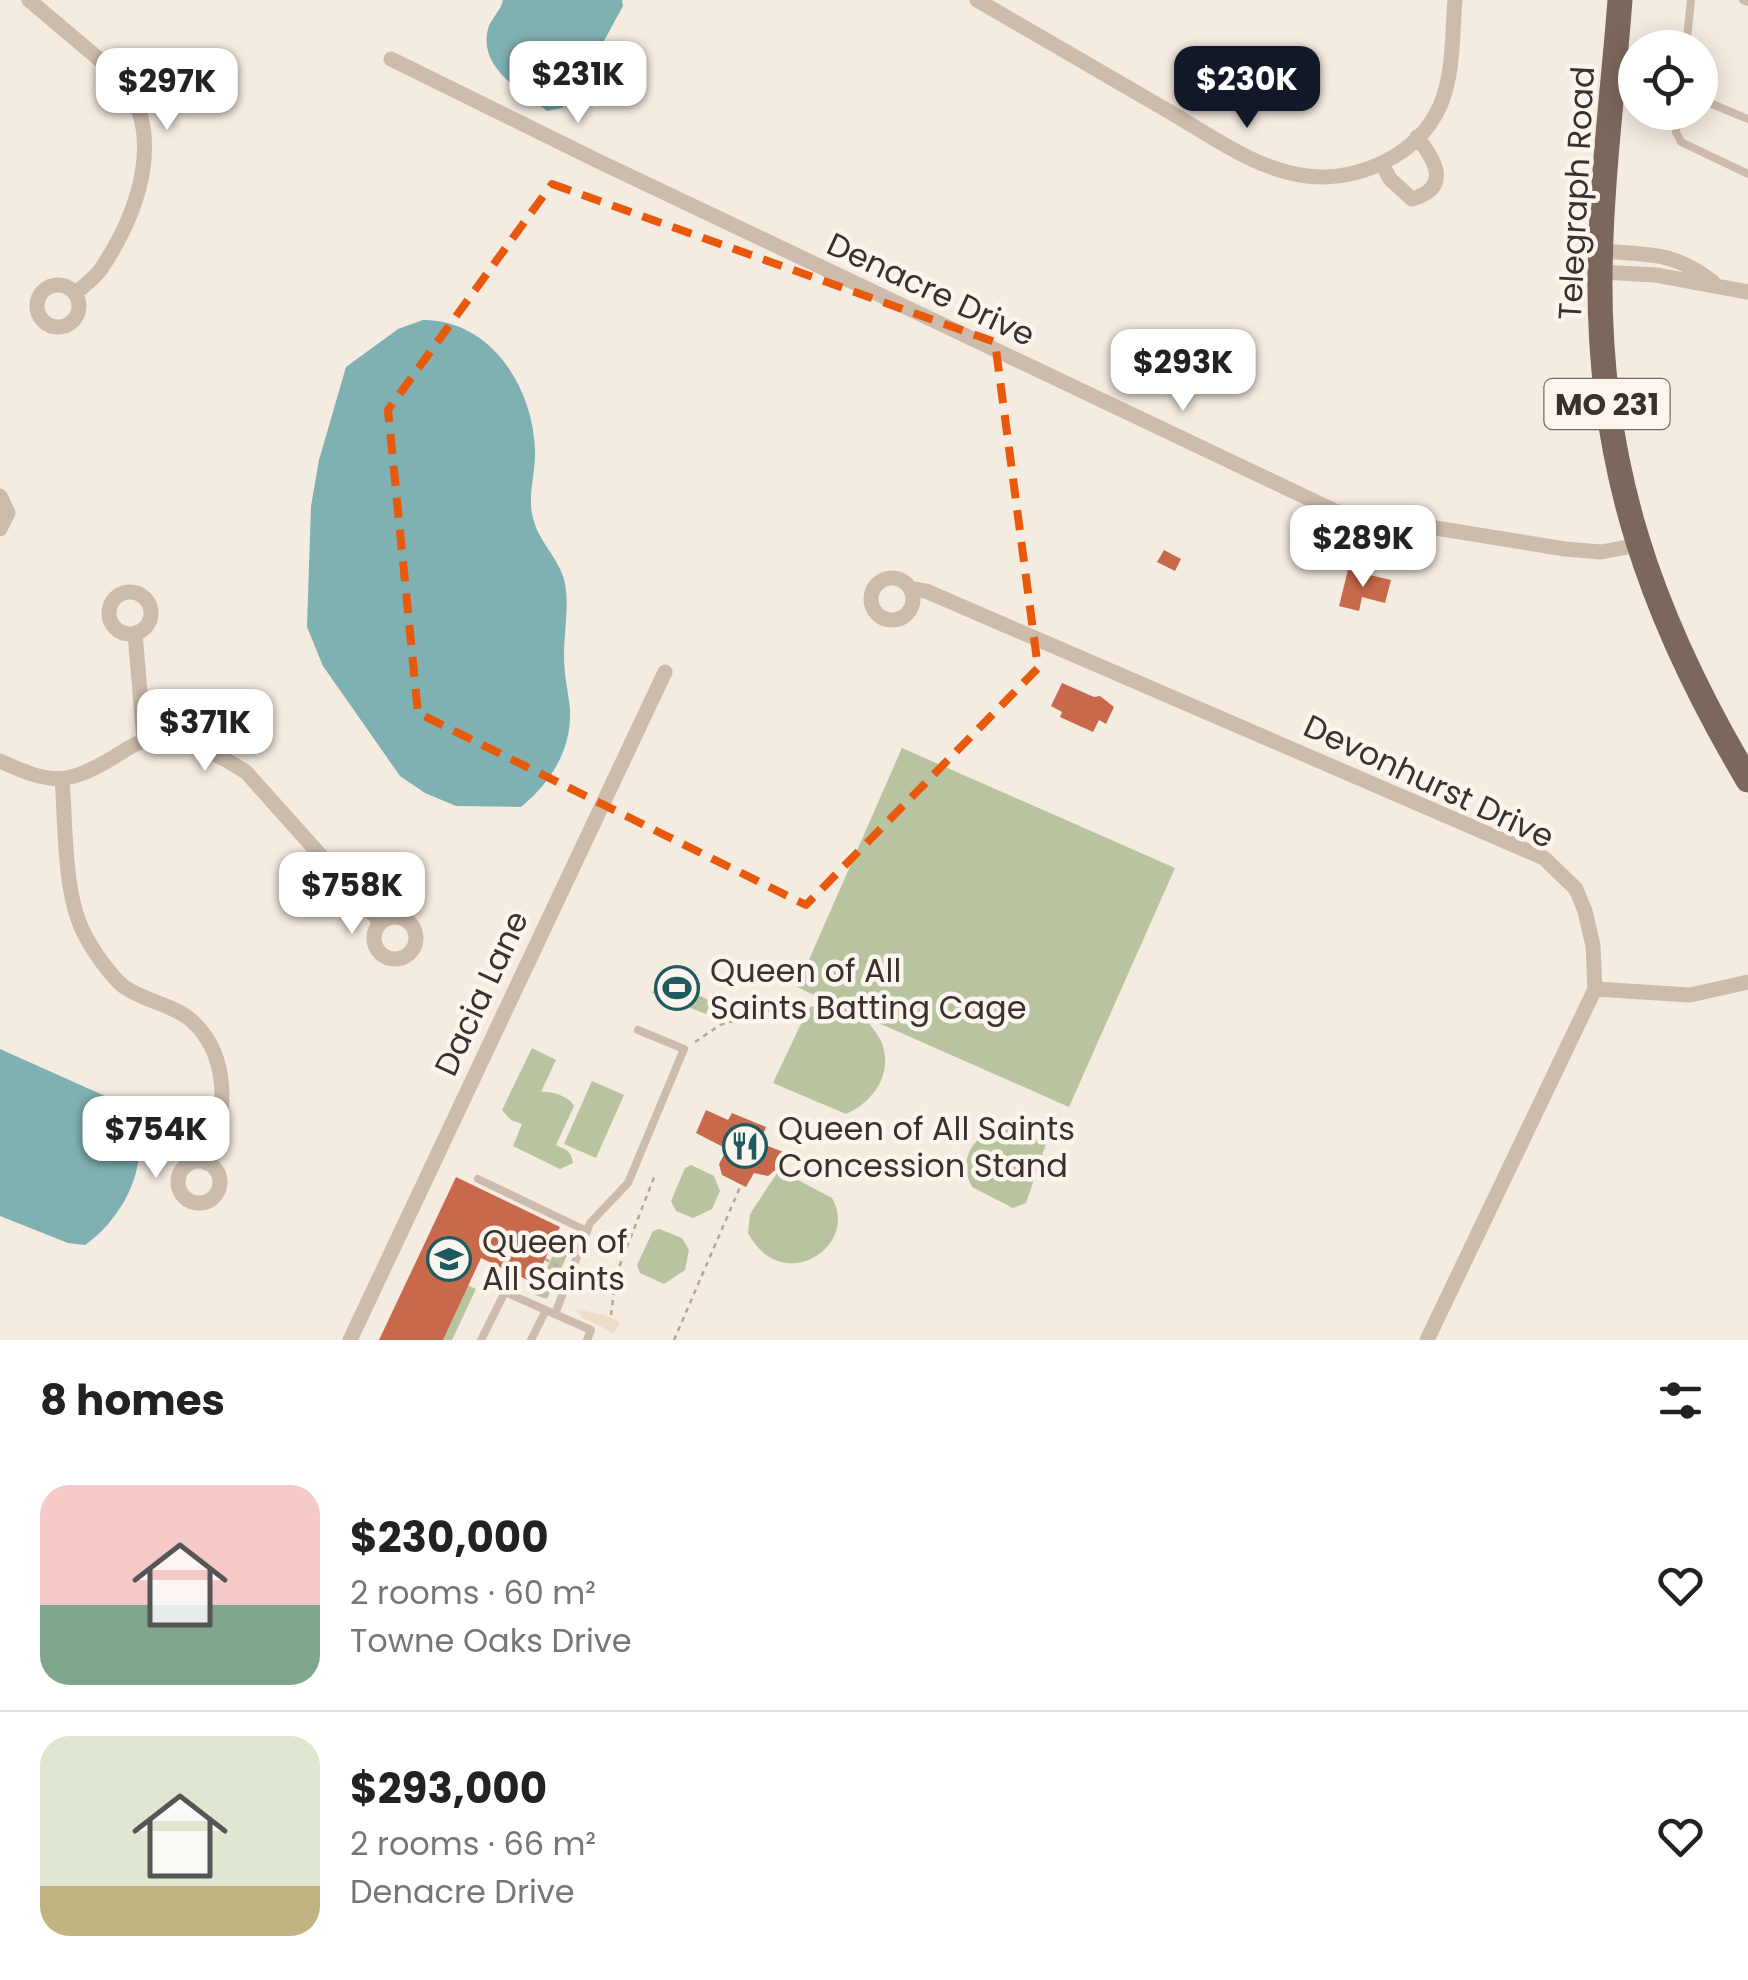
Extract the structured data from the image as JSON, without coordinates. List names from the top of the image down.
{
  "streets": {
    "main road": ["Telegraph Road", "MO 231"],
    "street": ["Denacre Drive", "Devonhurst Drive", "Dacia Lane"]
  },
  "crossings": [
    ["Telegraph Road", "Denacre Drive"]
  ],
  "places": {
    "sports": ["Queen of All Saints Batting Cage"],
    "restaurant": ["Queen of All Saints Concession Stand"],
    "school or university": ["Queen of All Saints"]
  },
  "page": {
    "price": [
      "$231K",
      "$230K",
      "$297K",
      "$293K",
      "$289K",
      "$371K",
      "$758K",
      "$754K"
    ],
    "heading": "8 homes",
    "list": [
      {
        "name": "$230,000",
        "note": "2 rooms · 60 m² · Towne Oaks Drive"
      },
      {
        "name": "$293,000",
        "note": "2 rooms · 66 m² · Denacre Drive"
      }
    ]
  }
}
